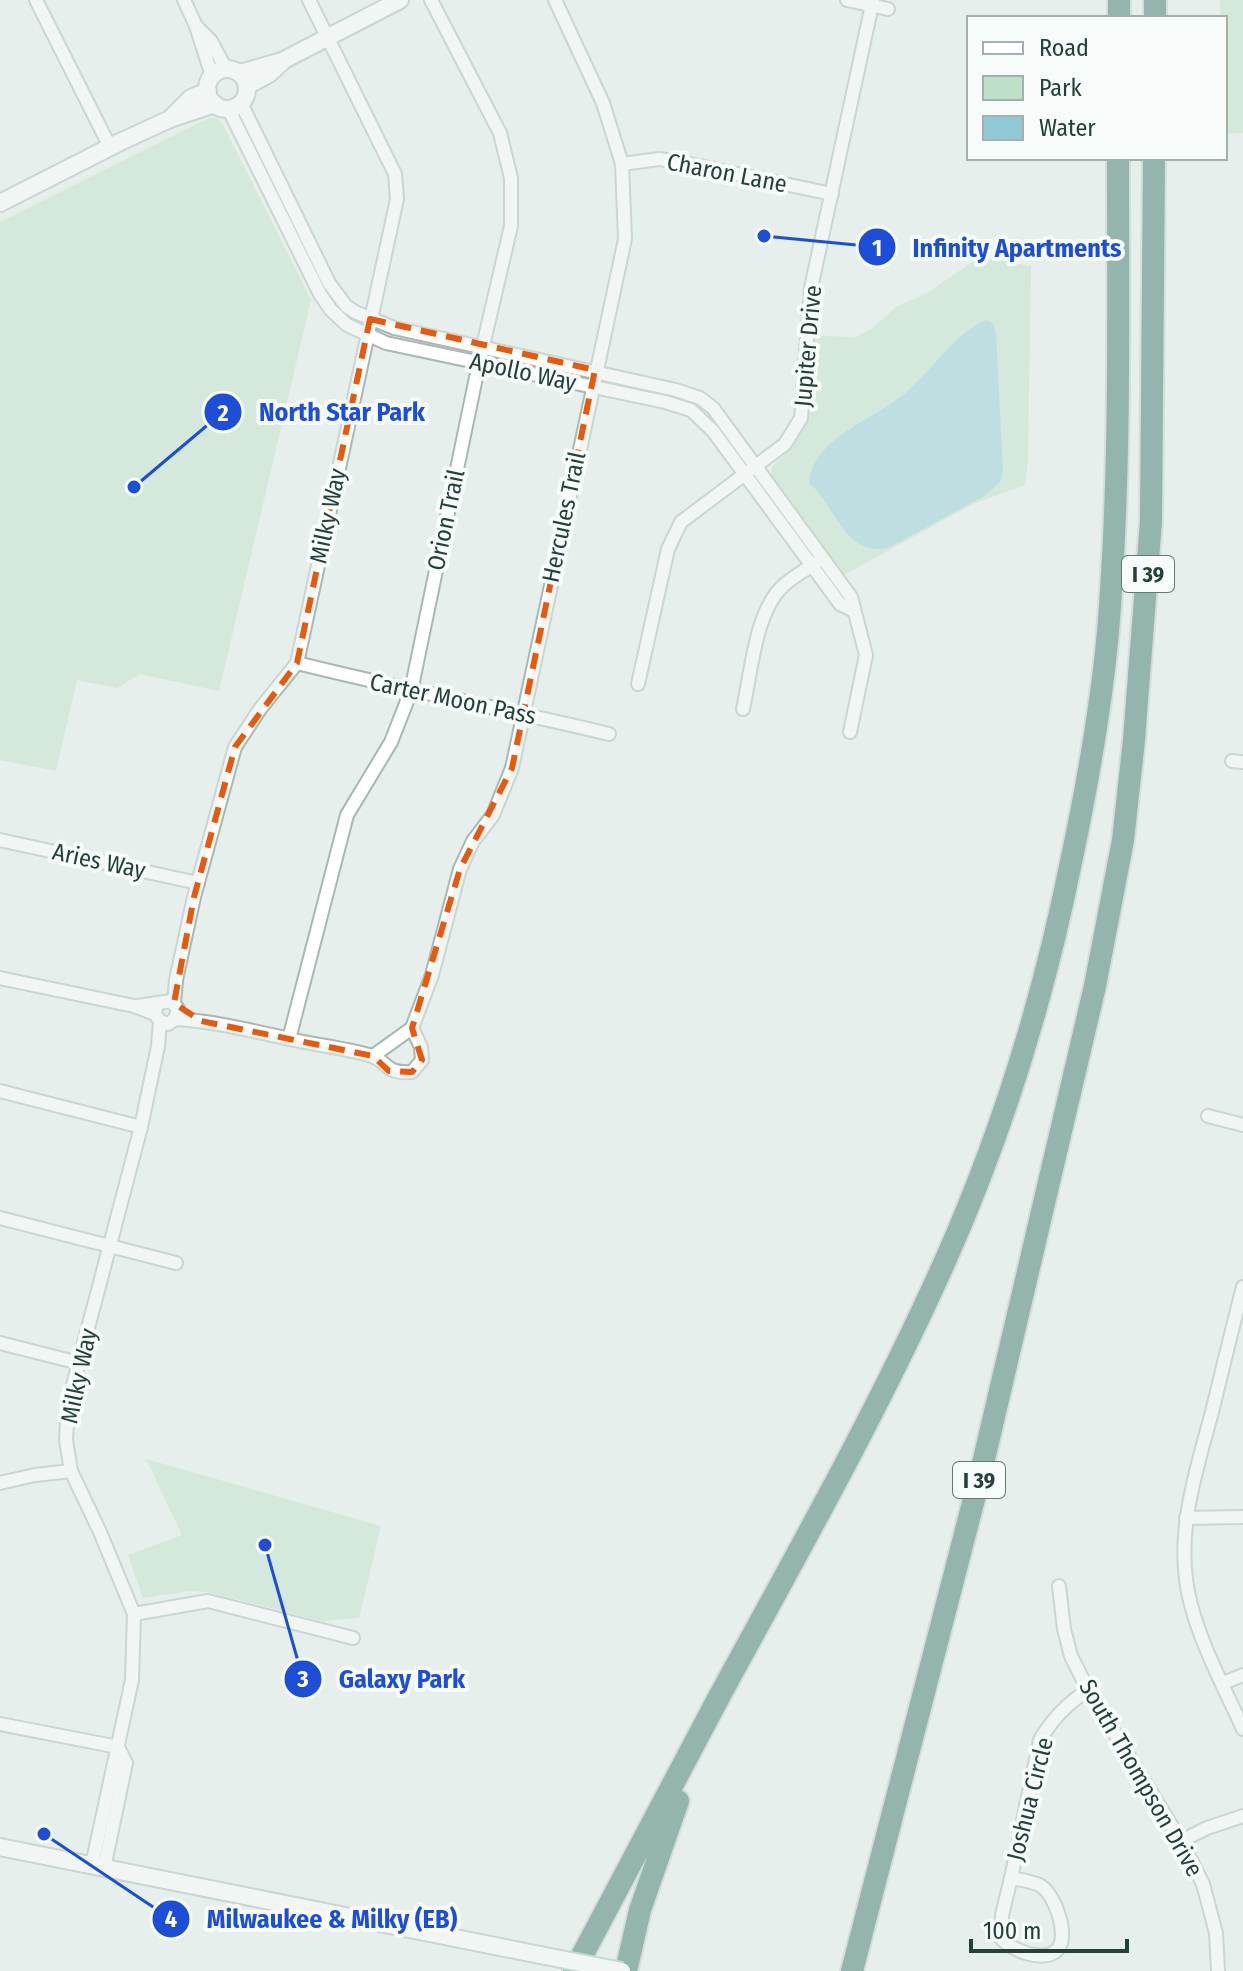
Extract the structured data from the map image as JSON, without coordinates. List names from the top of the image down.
{
  "streets": {
    "highway": ["I 39"],
    "street": [
      "Charon Lane",
      "Jupiter Drive",
      "Apollo Way",
      "Milky Way",
      "Hercules Trail",
      "Orion Trail",
      "Carter Moon Pass",
      "Aries Way",
      "South Thompson Drive",
      "Joshua Circle"
    ]
  },
  "crossings": [
    ["Charon Lane", "Jupiter Drive"],
    ["Charon Lane", "Hercules Trail"],
    ["Jupiter Drive", "Apollo Way"],
    ["Apollo Way", "Milky Way"],
    ["Apollo Way", "Hercules Trail"],
    ["Apollo Way", "Orion Trail"],
    ["Milky Way", "Carter Moon Pass"],
    ["Milky Way", "Aries Way"],
    ["Hercules Trail", "Carter Moon Pass"],
    ["Orion Trail", "Carter Moon Pass"],
    ["South Thompson Drive", "Joshua Circle"]
  ],
  "places": [
    "Infinity Apartments",
    "North Star Park",
    "Galaxy Park",
    "Milwaukee & Milky (EB)"
  ],
  "legend": ["Road", "Park", "Water"],
  "scale_bar": "100 m"
}
